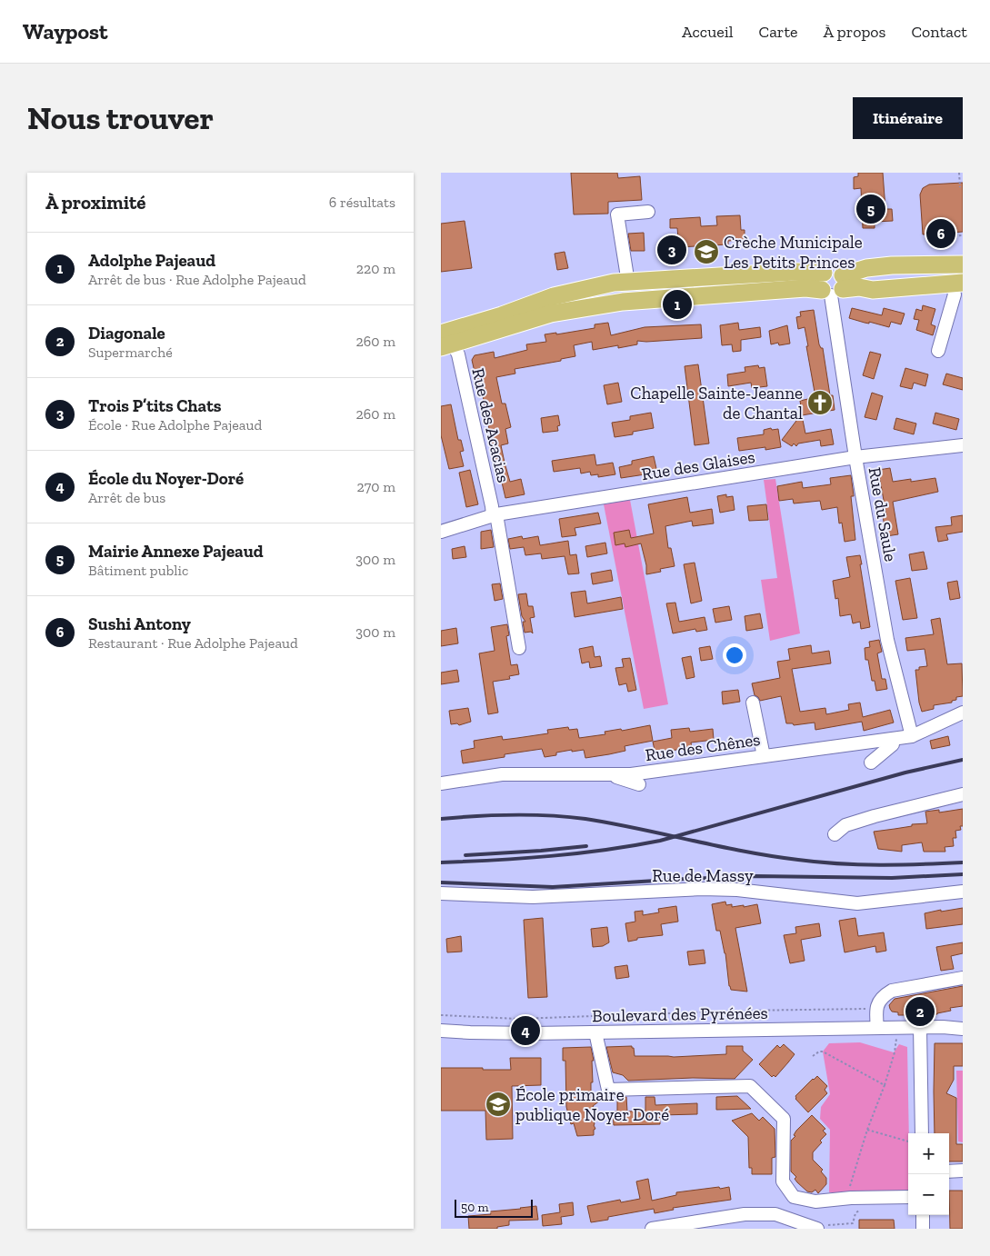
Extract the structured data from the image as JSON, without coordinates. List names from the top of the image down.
{
  "streets": {
    "street": [
      "Rue des Acacias",
      "Rue des Glaises",
      "Rue du Saule",
      "Rue des Chênes",
      "Rue de Massy",
      "Boulevard des Pyrénées"
    ]
  },
  "crossings": [
    ["Rue des Acacias", "Rue des Glaises"],
    ["Rue des Glaises", "Rue du Saule"],
    ["Rue du Saule", "Rue des Chênes"]
  ],
  "places": {
    "school or university": ["Crèche Municipale Les Petits Princes", "École primaire publique Noyer Doré"],
    "church": ["Chapelle Sainte-Jeanne de Chantal"]
  },
  "scale_bar": "50 m",
  "page": {
    "header": "Waypost",
    "nav": [
      "Accueil",
      "Carte",
      "À propos",
      "Contact"
    ],
    "buttons": "Itinéraire",
    "title": "Nous trouver",
    "heading": ["À proximité", "6 résultats"],
    "pins": [
      "5",
      "6",
      "3",
      "1",
      "2",
      "4"
    ],
    "list": [
      {
        "mark": "1",
        "name": "Adolphe Pajeaud",
        "note": "Arrêt de bus · Rue Adolphe Pajeaud",
        "value": "220 m"
      },
      {
        "mark": "2",
        "name": "Diagonale",
        "note": "Supermarché",
        "value": "260 m"
      },
      {
        "mark": "3",
        "name": "Trois P’tits Chats",
        "note": "École · Rue Adolphe Pajeaud",
        "value": "260 m"
      },
      {
        "mark": "4",
        "name": "École du Noyer-Doré",
        "note": "Arrêt de bus",
        "value": "270 m"
      },
      {
        "mark": "5",
        "name": "Mairie Annexe Pajeaud",
        "note": "Bâtiment public",
        "value": "300 m"
      },
      {
        "mark": "6",
        "name": "Sushi Antony",
        "note": "Restaurant · Rue Adolphe Pajeaud",
        "value": "300 m"
      }
    ],
    "map_buttons": ["+", "−"],
    "scale": "50 m"
  }
}
